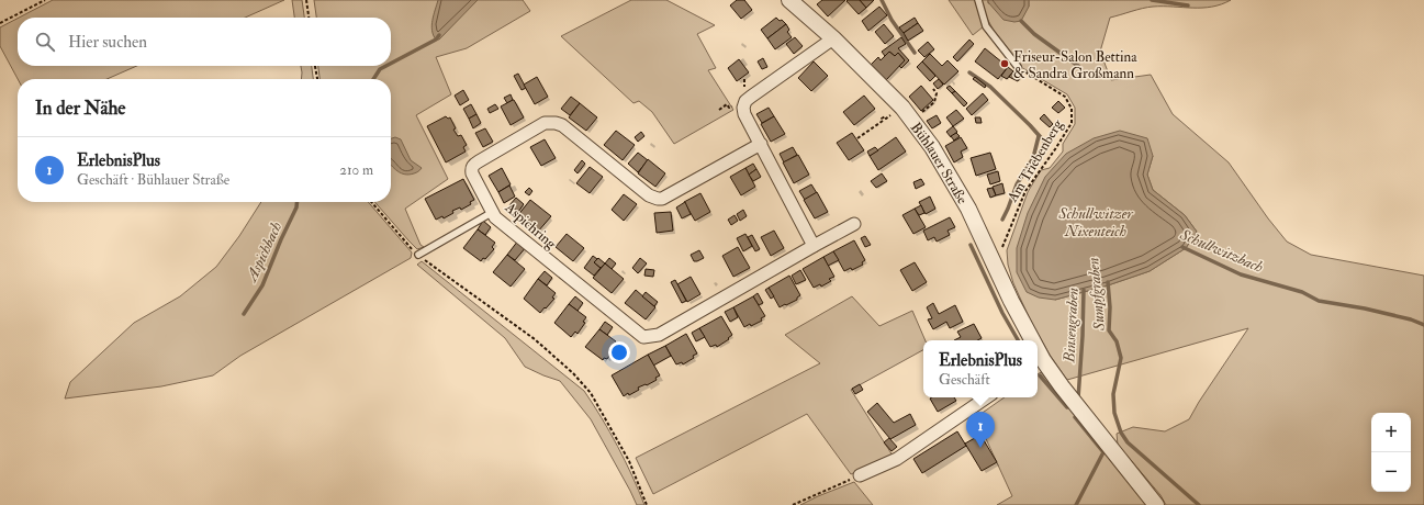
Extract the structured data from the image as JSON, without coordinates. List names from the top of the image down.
{
  "streets": {
    "street": ["Bühlauer Straße", "Aspichring"],
    "path": ["Am Triebenberg"]
  },
  "crossings": [
    ["Am Triebenberg", "Bühlauer Straße"]
  ],
  "water": [
    "Schullwitzer Nixenteich",
    "Schullwitzbach",
    "Aspichbach",
    "Sumpfgraben",
    "Binsengraben"
  ],
  "places": ["Friseur-Salon Bettina & Sandra Großmann"],
  "page": {
    "search": "Hier suchen",
    "heading": "In der Nähe",
    "list": [
      {
        "mark": "1",
        "name": "ErlebnisPlus",
        "note": "Geschäft · Bühlauer Straße",
        "value": "210 m"
      }
    ],
    "popup": ["ErlebnisPlus", "Geschäft"],
    "pins": "1",
    "map_buttons": ["+", "−"]
  }
}
